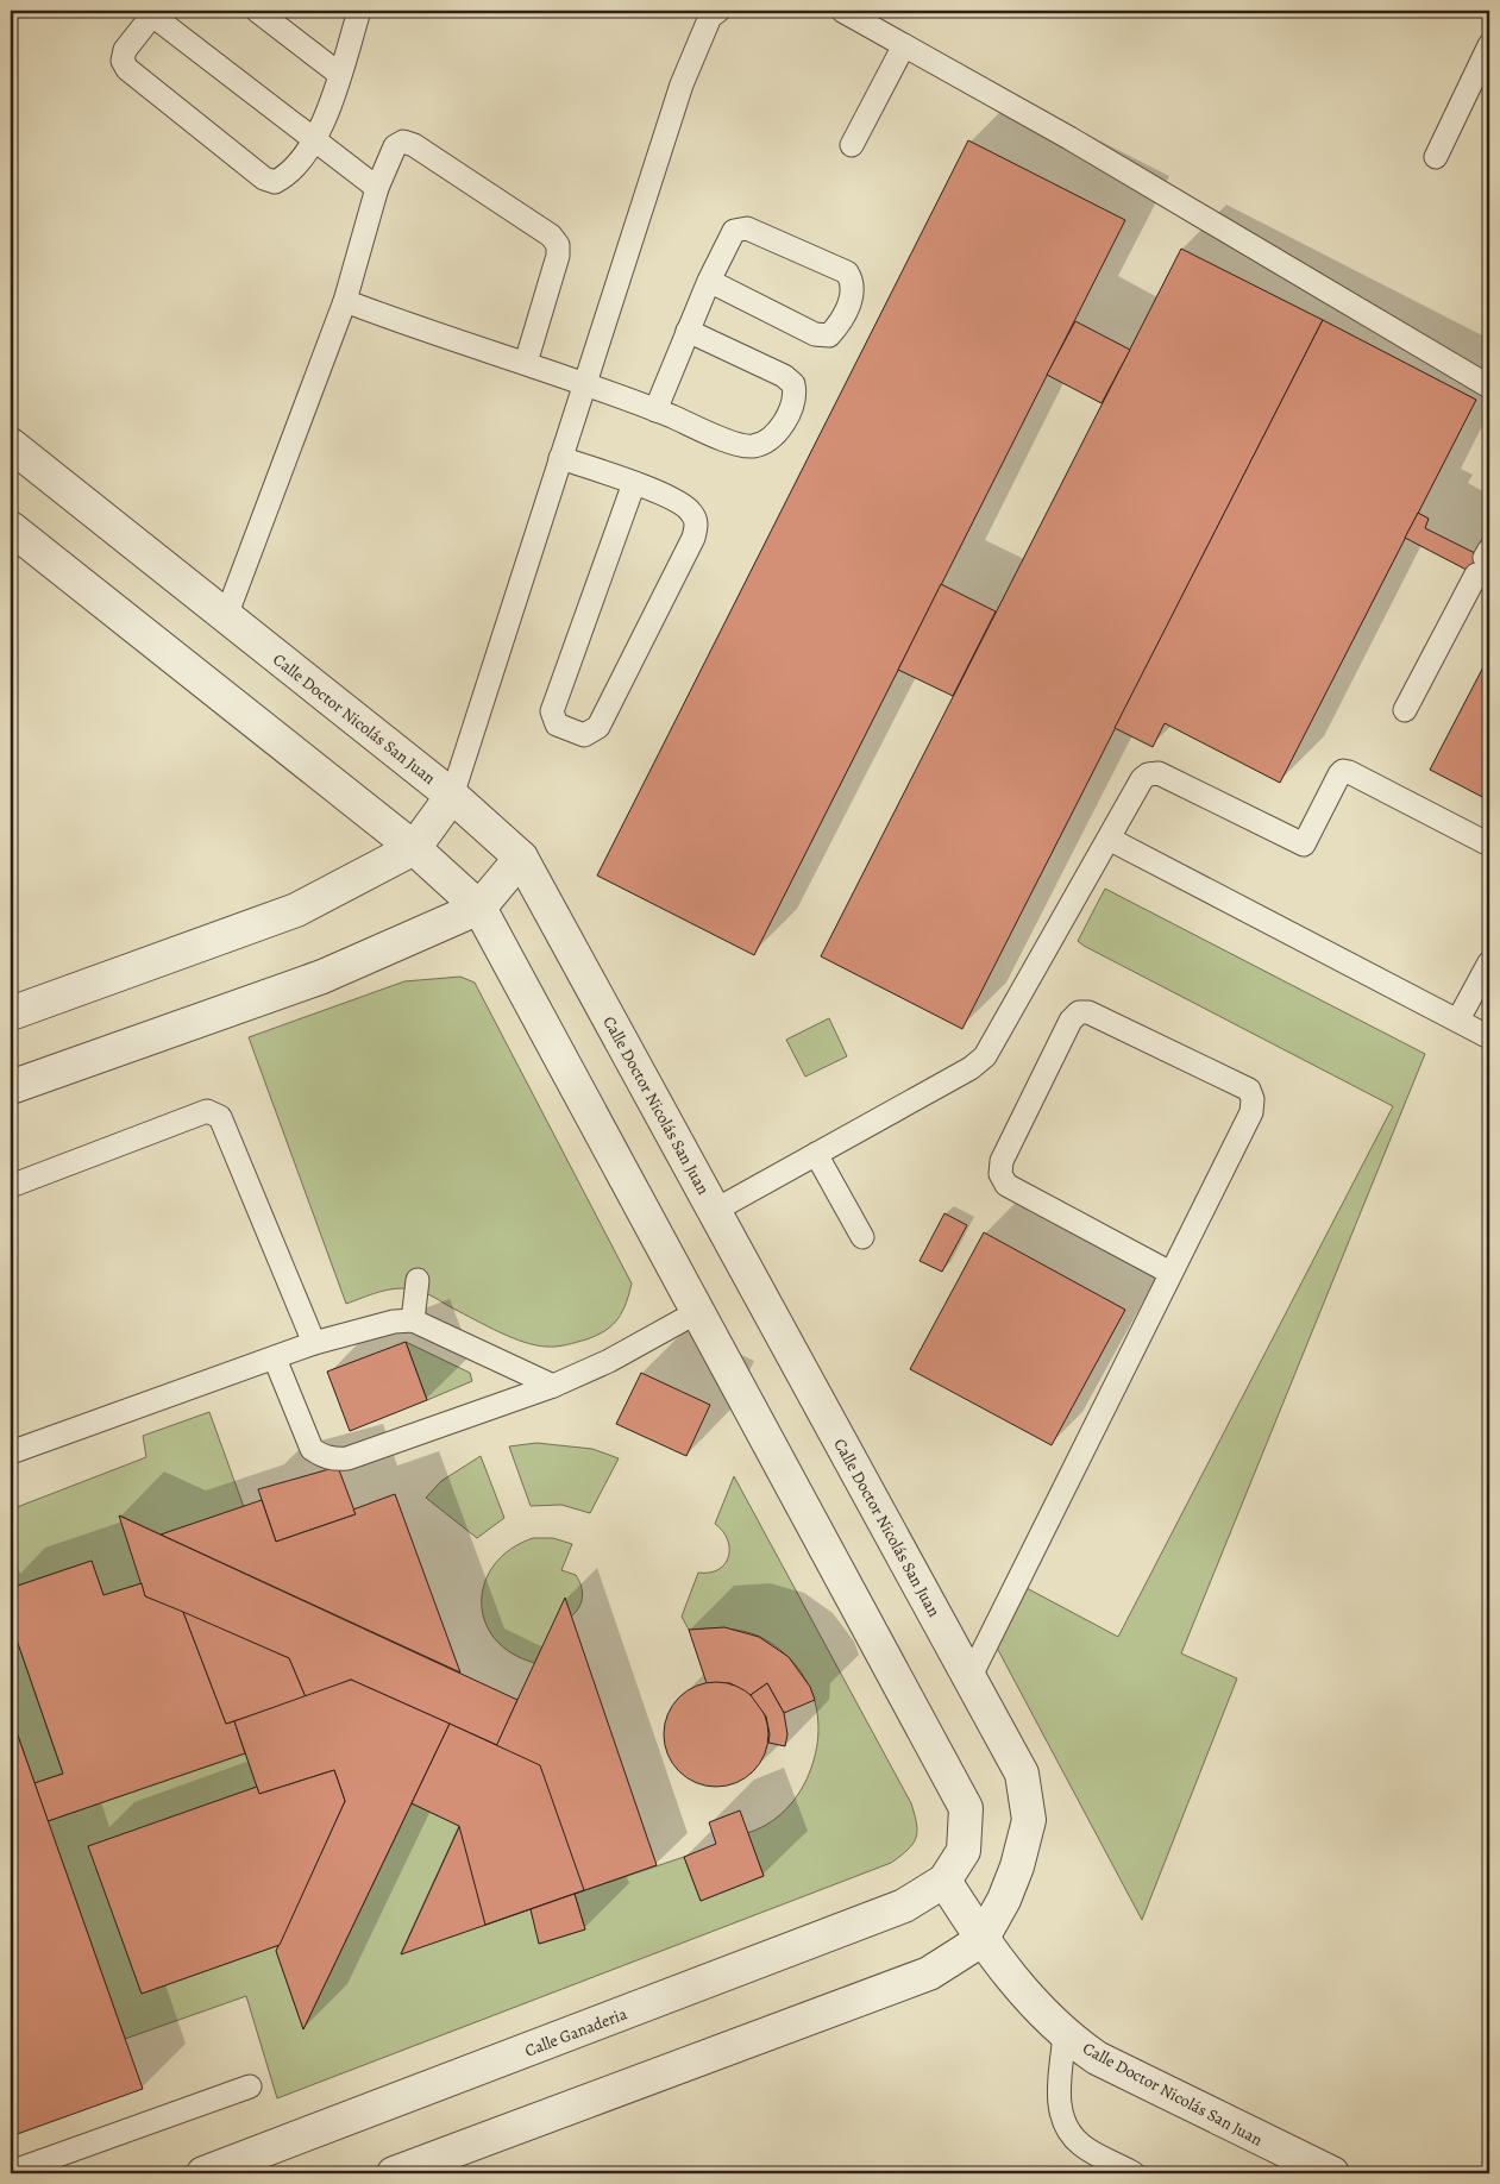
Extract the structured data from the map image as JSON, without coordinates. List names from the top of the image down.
{
  "streets": {
    "street": ["Calle Doctor Nicolás San Juan", "Calle Ganaderia"]
  },
  "crossings": [
    ["Calle Doctor Nicolás San Juan", "Calle Ganaderia"]
  ]
}
